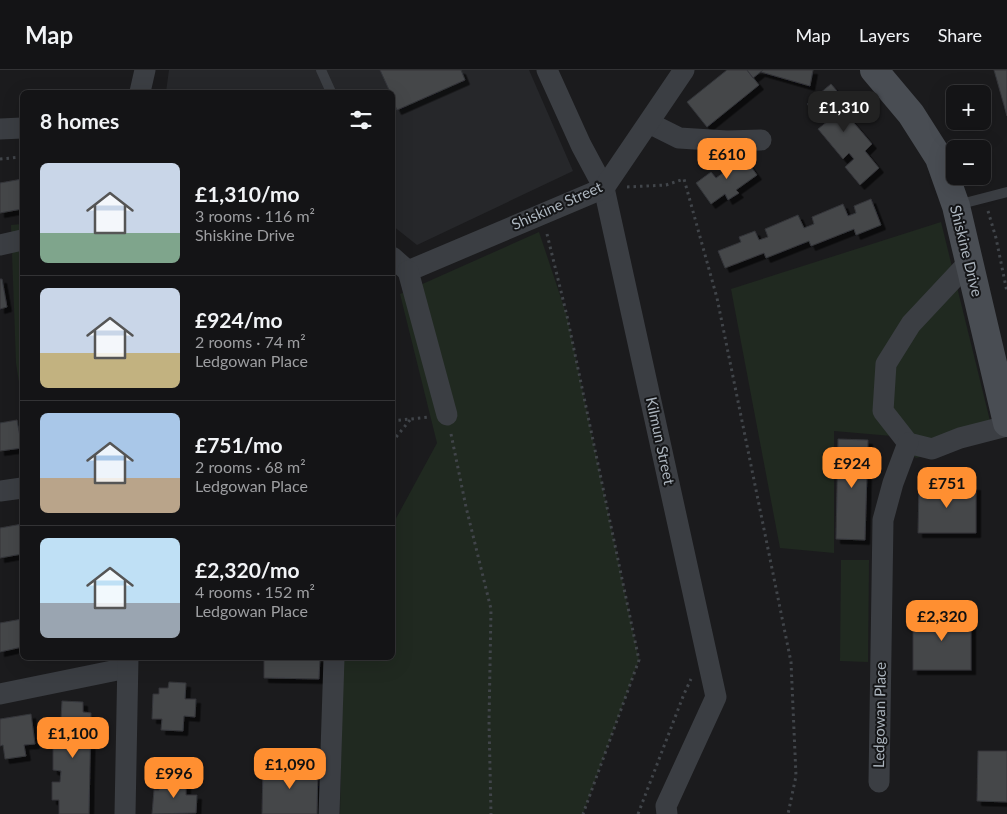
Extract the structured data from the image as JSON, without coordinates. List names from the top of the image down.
{
  "streets": {
    "street": [
      "Shiskine Street",
      "Shiskine Drive",
      "Kilmun Street",
      "Ledgowan Place"
    ]
  },
  "crossings": [
    ["Shiskine Street", "Kilmun Street"]
  ],
  "page": {
    "header": "Map",
    "nav": ["Map", "Layers", "Share"],
    "map_buttons": ["+", "−"],
    "heading": "8 homes",
    "price": [
      "£1,310",
      "£610",
      "£924",
      "£751",
      "£2,320",
      "£1,100",
      "£1,090",
      "£996"
    ],
    "list": [
      {
        "name": "£1,310/mo",
        "note": "3 rooms · 116 m² · Shiskine Drive"
      },
      {
        "name": "£924/mo",
        "note": "2 rooms · 74 m² · Ledgowan Place"
      },
      {
        "name": "£751/mo",
        "note": "2 rooms · 68 m² · Ledgowan Place"
      },
      {
        "name": "£2,320/mo",
        "note": "4 rooms · 152 m² · Ledgowan Place"
      }
    ]
  }
}
